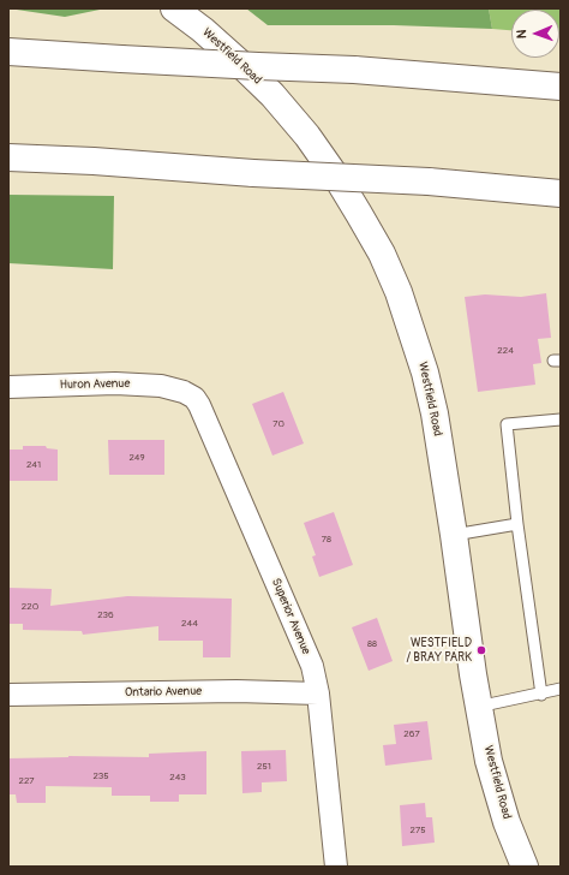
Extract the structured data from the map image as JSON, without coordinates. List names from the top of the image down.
{
  "streets": {
    "main road": ["Westfield Road"],
    "street": ["Huron Avenue", "Superior Avenue", "Ontario Avenue"]
  },
  "crossings": [
    ["Huron Avenue", "Superior Avenue"],
    ["Superior Avenue", "Ontario Avenue"]
  ],
  "places": ["WESTFIELD / BRAY PARK"],
  "house_numbers": [
    "224",
    "70",
    "249",
    "241",
    "78",
    "220",
    "236",
    "244",
    "88",
    "267",
    "251",
    "235",
    "243",
    "227",
    "275"
  ],
  "north": "left"
}
